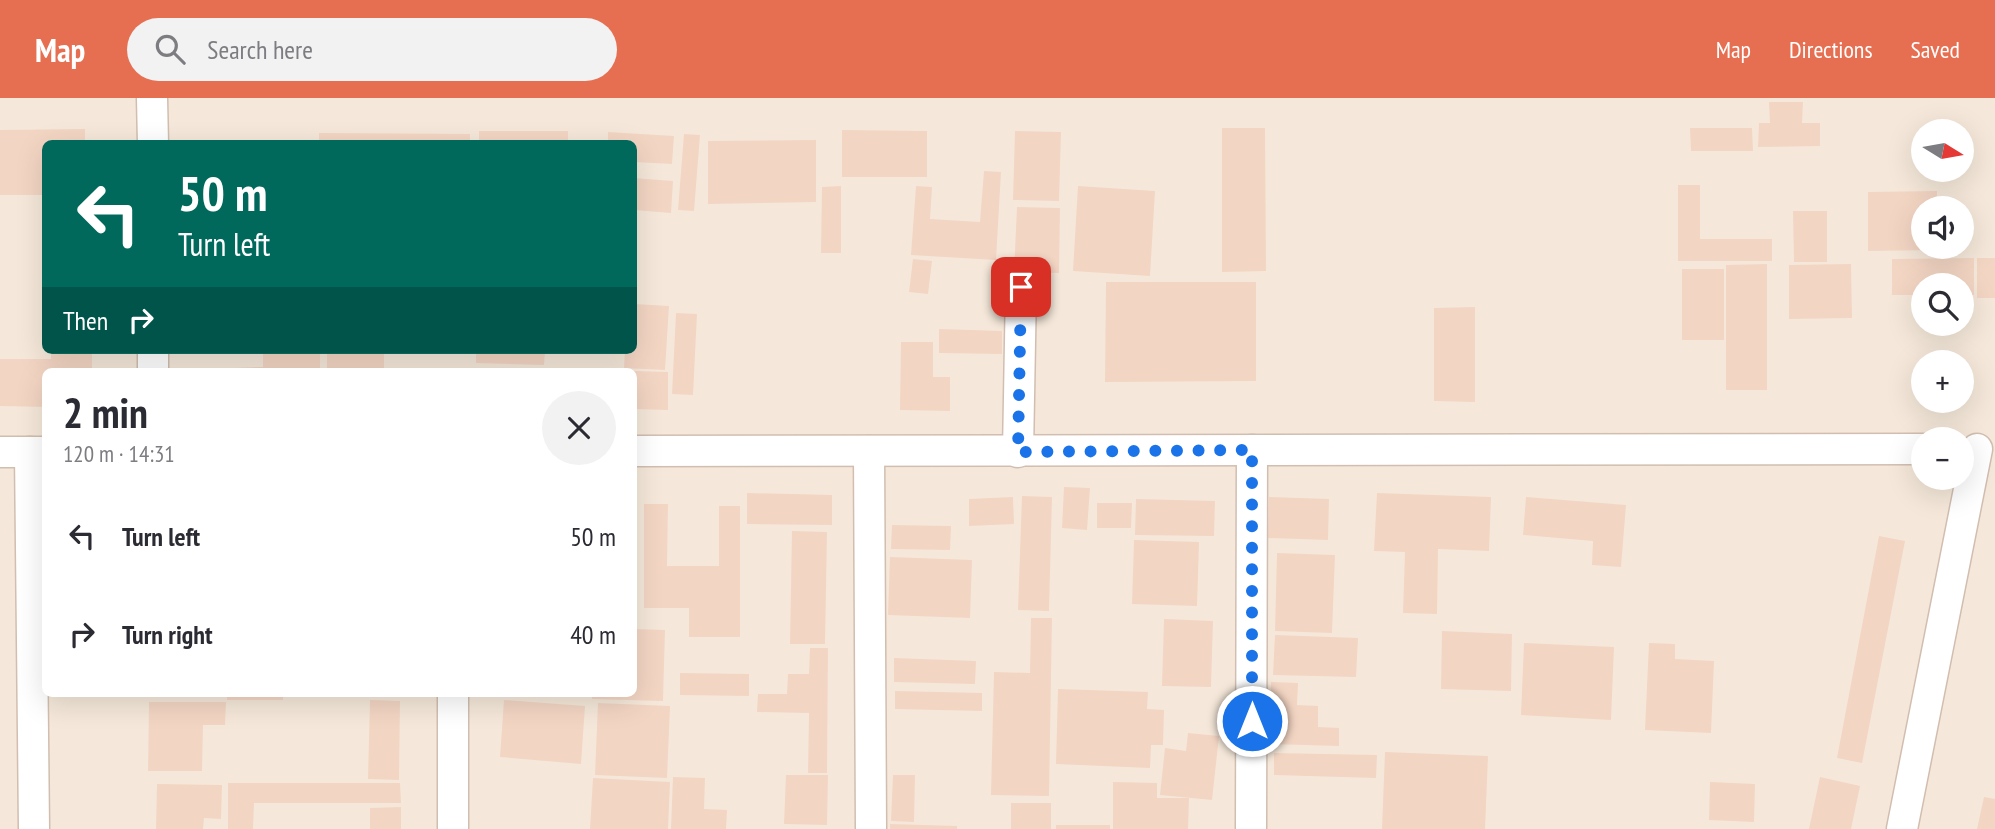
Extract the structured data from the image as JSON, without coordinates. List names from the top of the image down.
{
  "north": "right",
  "page": {
    "header": "Map",
    "search": "Search here",
    "nav": ["Map", "Directions", "Saved"],
    "map_buttons": ["+", "−"],
    "turn": ["50 m", "Turn left"],
    "then": "Then",
    "heading": ["2 min", "120 m · 14:31"],
    "list": [
      {
        "name": "Turn left",
        "value": "50 m"
      },
      {
        "name": "Turn right",
        "value": "40 m"
      }
    ]
  }
}
